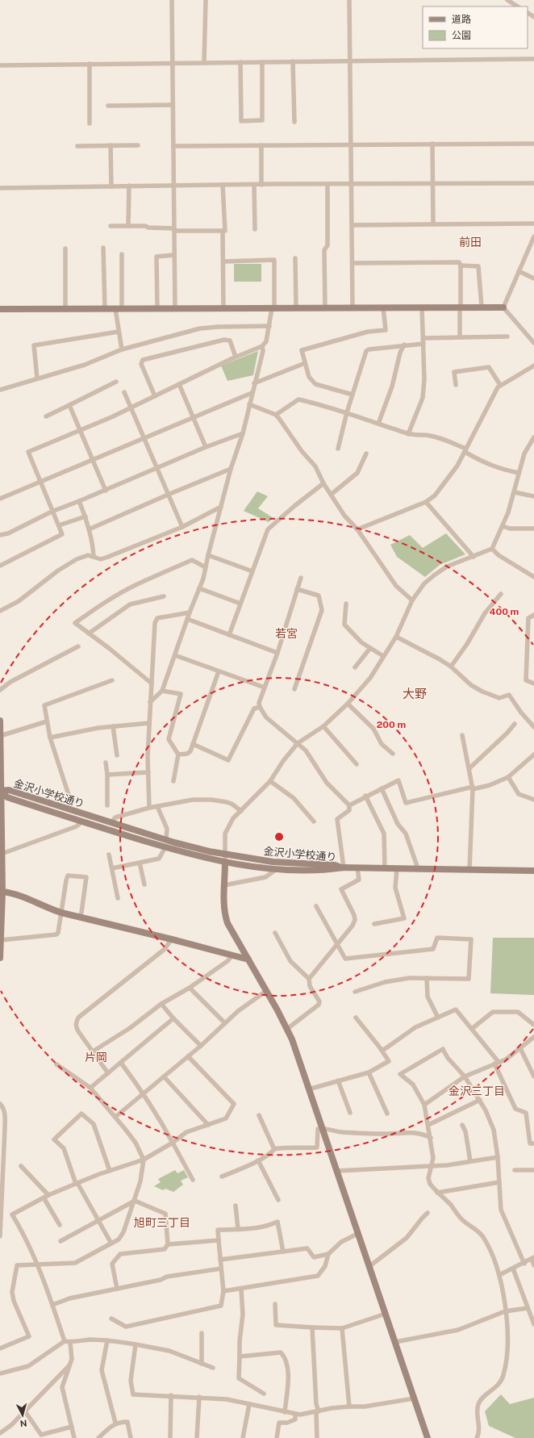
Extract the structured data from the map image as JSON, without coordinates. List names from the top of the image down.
{
  "streets": {
    "street": ["金沢小学校通り"]
  },
  "districts": [
    "前田",
    "若宮",
    "大野",
    "片岡",
    "金沢三丁目",
    "旭町三丁目"
  ],
  "legend": ["道路", "公園"],
  "north": "bottom",
  "rings": ["400 m", "200 m"]
}
